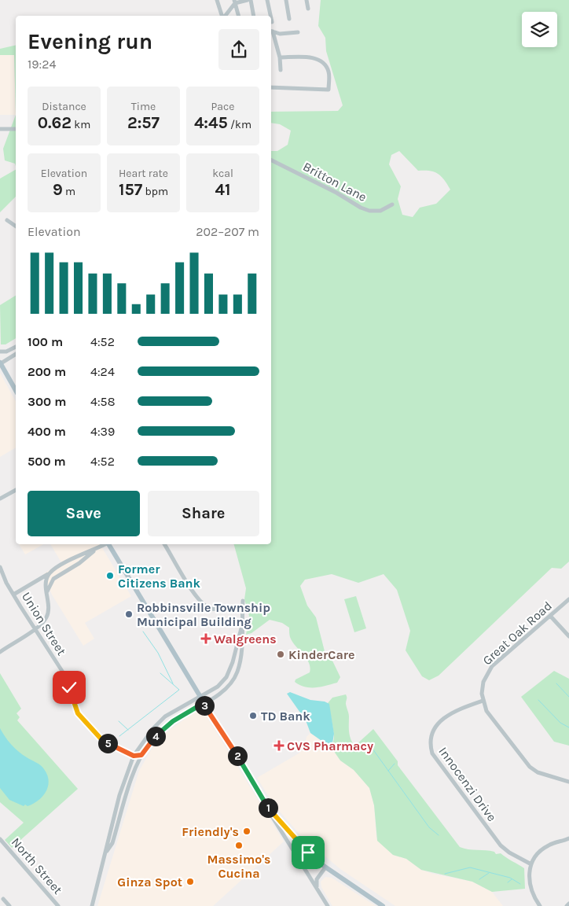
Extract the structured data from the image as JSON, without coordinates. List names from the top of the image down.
{
  "streets": {
    "street": [
      "Britton Lane",
      "Union Street",
      "Great Oak Road",
      "Innocenzi Drive",
      "North Street"
    ]
  },
  "crossings": [
    ["Great Oak Road", "Innocenzi Drive"]
  ],
  "places": {
    "other": [
      "Former Citizens Bank",
      "Robbinsville Township Municipal Building",
      "KinderCare",
      "TD Bank",
      "Friendly's",
      "Massimo's Cucina",
      "Ginza Spot"
    ],
    "health": ["Walgreens", "CVS Pharmacy"]
  },
  "page": {
    "heading": ["Evening run", "19:24"],
    "stats": [
      ["Distance", "0.62 km"],
      ["Time", "2:57"],
      ["Pace", "4:45 /km"],
      ["Elevation", "9 m"],
      ["Heart rate", "157 bpm"],
      ["kcal", "41"]
    ],
    "chart": ["Elevation", "202–207 m"],
    "list": [
      {
        "name": "100 m",
        "note": "4:52"
      },
      {
        "name": "200 m",
        "note": "4:24"
      },
      {
        "name": "300 m",
        "note": "4:58"
      },
      {
        "name": "400 m",
        "note": "4:39"
      },
      {
        "name": "500 m",
        "note": "4:52"
      }
    ],
    "buttons": ["Save", "Share"],
    "pins": [
      "3",
      "4",
      "5",
      "2",
      "1"
    ]
  }
}
